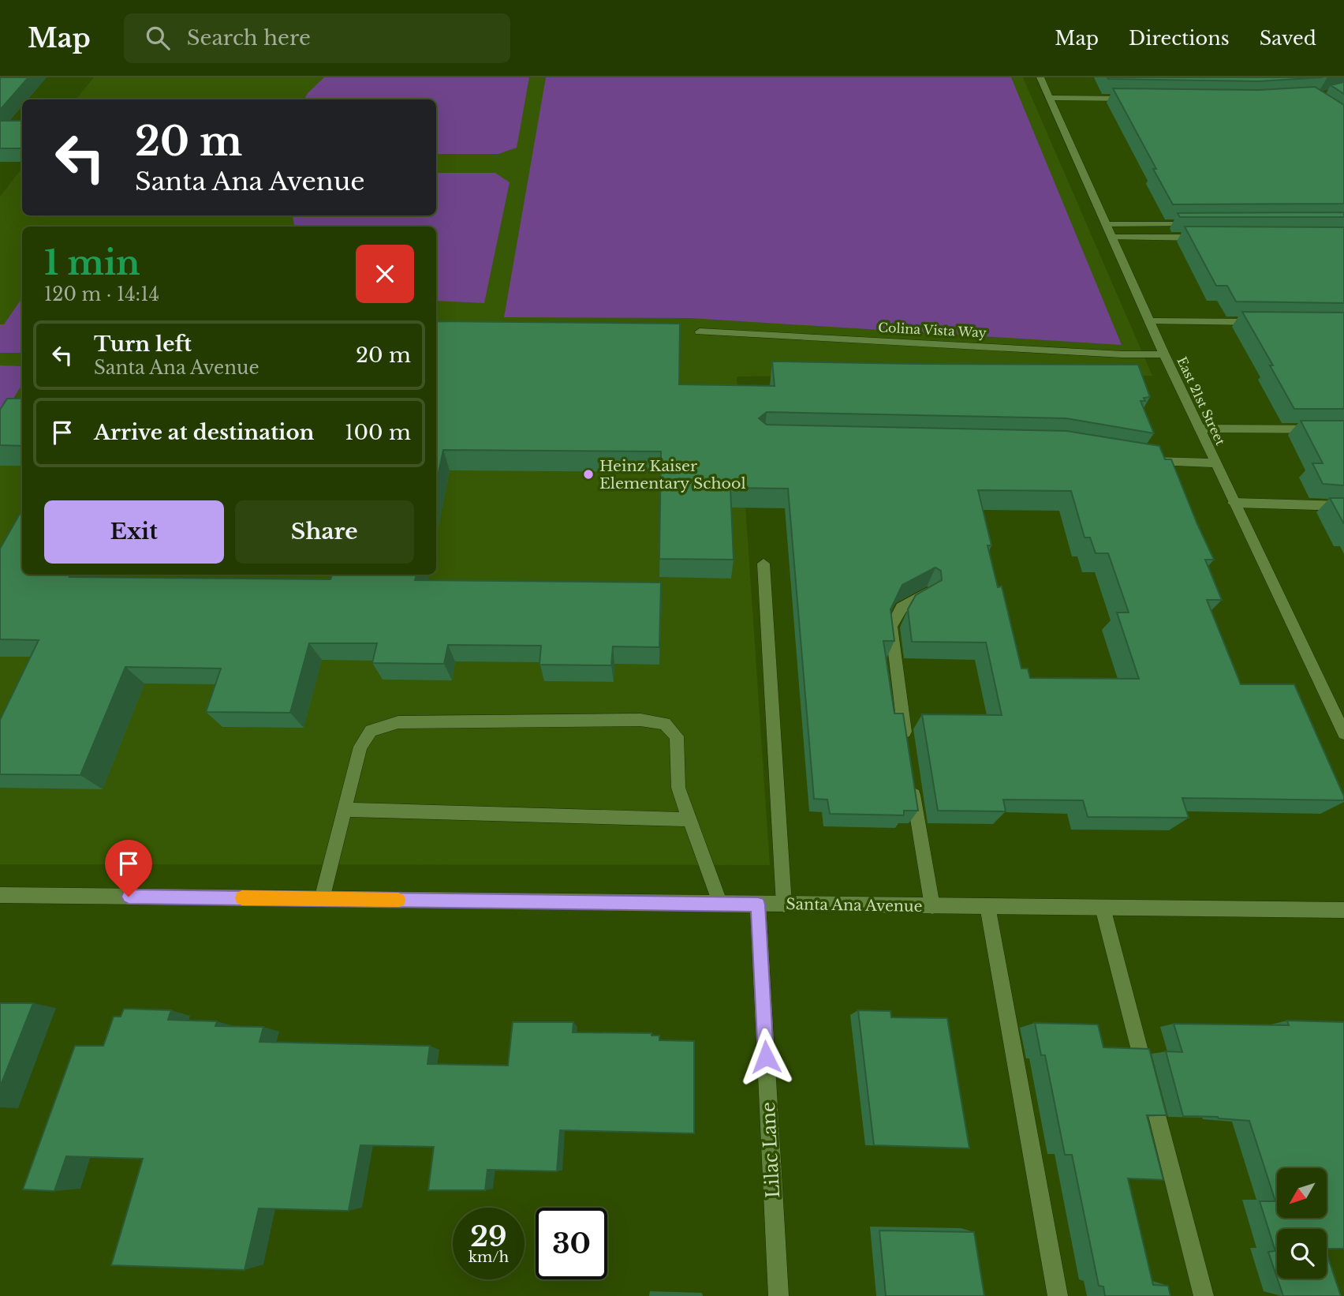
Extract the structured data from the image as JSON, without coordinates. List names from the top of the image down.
{
  "streets": {
    "street": [
      "Colina Vista Way",
      "East 21st Street",
      "Santa Ana Avenue",
      "Lilac Lane"
    ]
  },
  "crossings": [
    ["Colina Vista Way", "East 21st Street"],
    ["Santa Ana Avenue", "Lilac Lane"]
  ],
  "places": ["Heinz Kaiser Elementary School"],
  "north": "bottom left",
  "page": {
    "header": "Map",
    "search": "Search here",
    "nav": ["Map", "Directions", "Saved"],
    "turn": ["20 m", "Santa Ana Avenue"],
    "heading": ["1 min", "120 m · 14:14"],
    "list": [
      {
        "name": "Turn left",
        "note": "Santa Ana Avenue",
        "value": "20 m"
      },
      {
        "name": "Arrive at destination",
        "value": "100 m"
      }
    ],
    "buttons": ["Exit", "Share"],
    "speed": "29 km/h",
    "limit": "30"
  }
}
